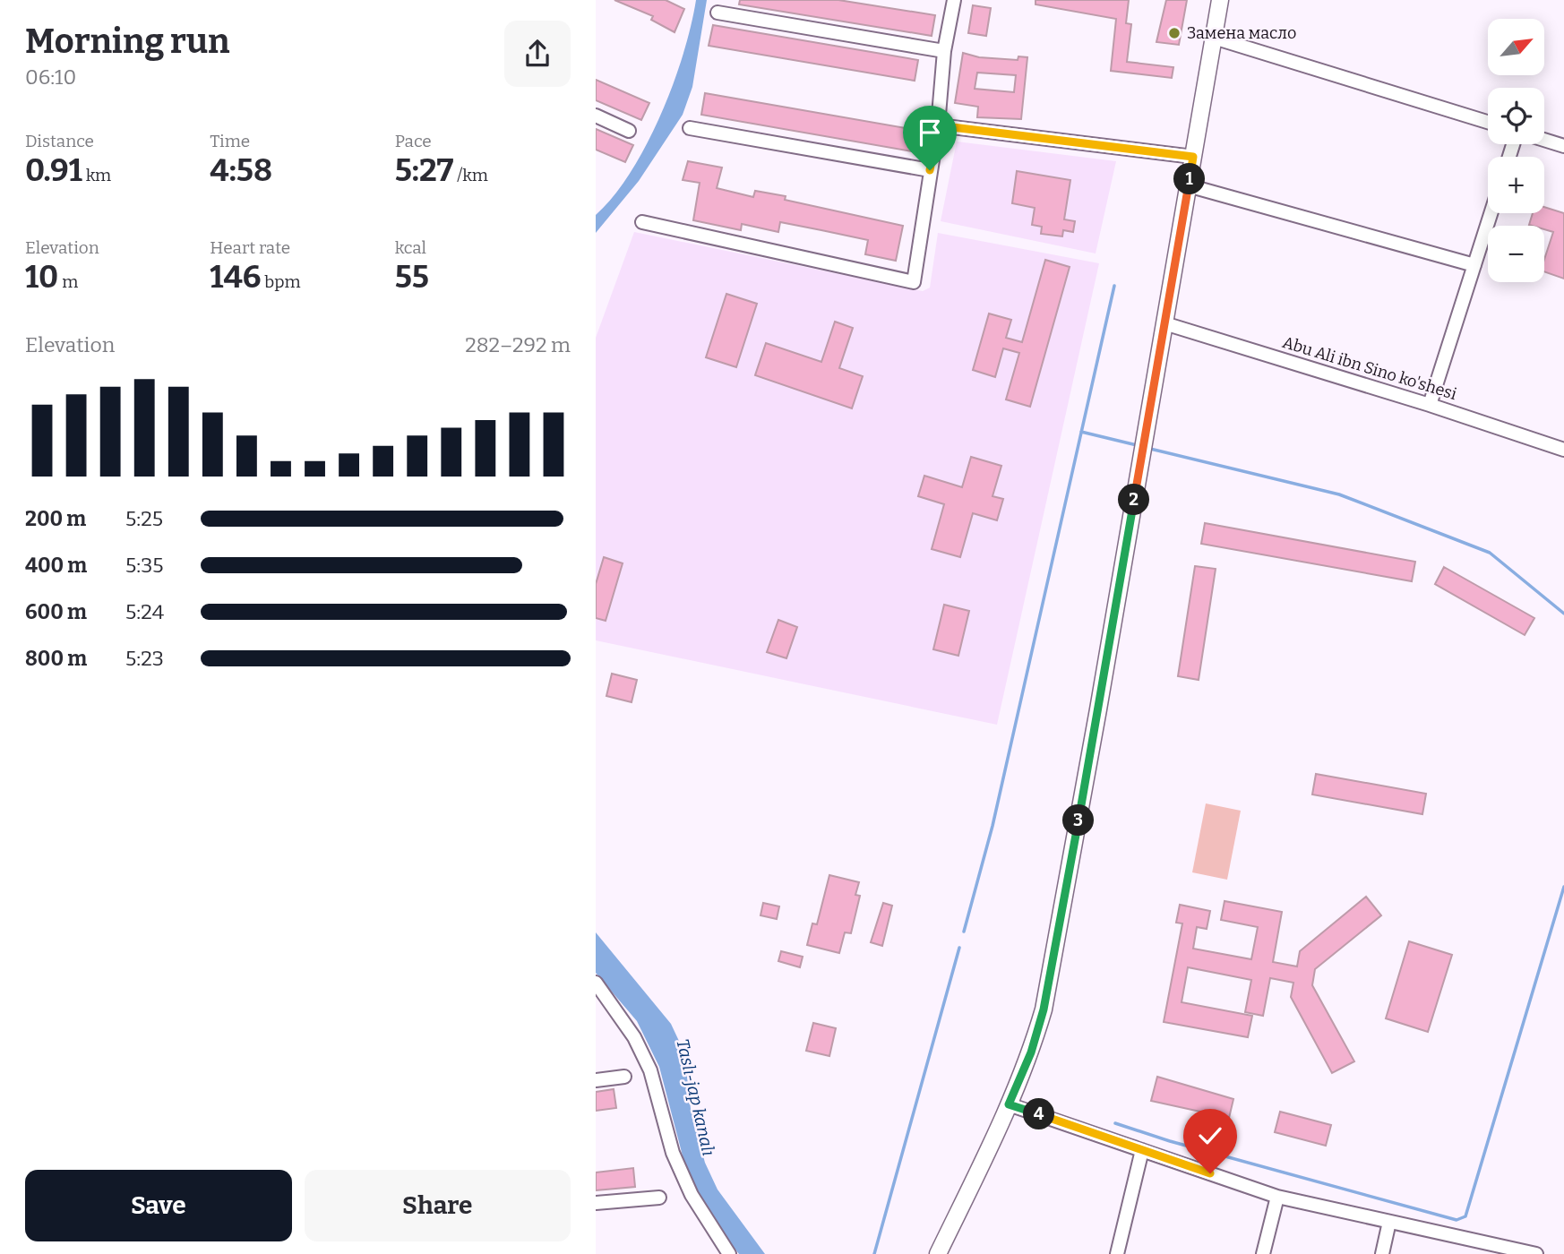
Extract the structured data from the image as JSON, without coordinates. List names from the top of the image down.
{
  "streets": {
    "street": ["Abu Ali ibn Sino ko'shesi"]
  },
  "water": ["Taslı-jap kanalı"],
  "places": ["Замена масло"],
  "north": "top right",
  "page": {
    "heading": ["Morning run", "06:10"],
    "map_buttons": ["+", "−"],
    "stats": [
      ["Distance", "0.91 km"],
      ["Time", "4:58"],
      ["Pace", "5:27 /km"],
      ["Elevation", "10 m"],
      ["Heart rate", "146 bpm"],
      ["kcal", "55"]
    ],
    "pins": [
      "1",
      "2",
      "3",
      "4"
    ],
    "chart": ["Elevation", "282–292 m"],
    "list": [
      {
        "name": "200 m",
        "note": "5:25"
      },
      {
        "name": "400 m",
        "note": "5:35"
      },
      {
        "name": "600 m",
        "note": "5:24"
      },
      {
        "name": "800 m",
        "note": "5:23"
      }
    ],
    "buttons": ["Save", "Share"]
  }
}
